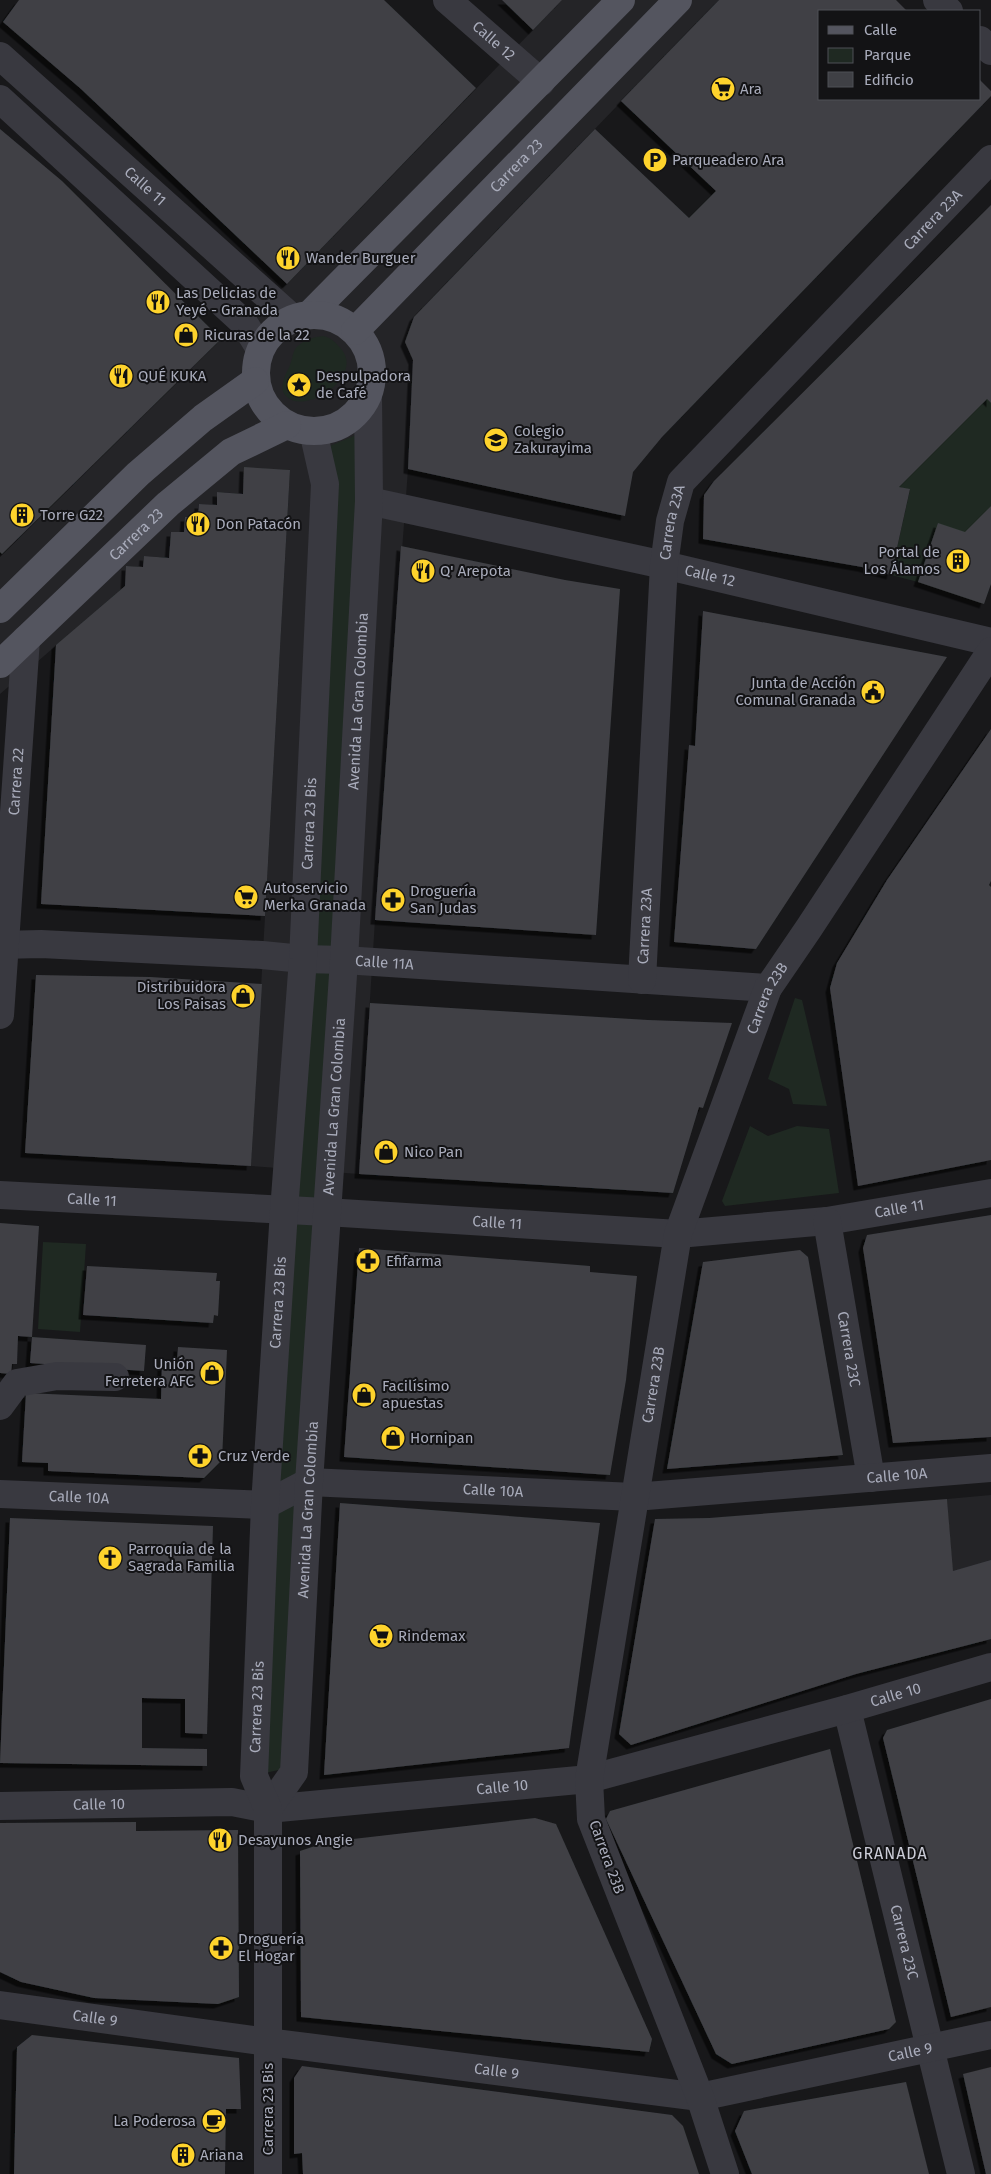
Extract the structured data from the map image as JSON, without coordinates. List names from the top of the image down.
{
  "streets": {
    "main road": ["Carrera 23"],
    "street": [
      "Calle 12",
      "Calle 11",
      "Carrera 23A",
      "Avenida La Gran Colombia",
      "Carrera 22",
      "Carrera 23 Bis",
      "Calle 11A",
      "Carrera 23B",
      "Carrera 23C",
      "Calle 10A",
      "Calle 10",
      "Calle 9"
    ]
  },
  "crossings": [
    ["Calle 12", "Carrera 23A"],
    ["Calle 12", "Avenida La Gran Colombia"],
    ["Carrera 23", "Calle 11"],
    ["Carrera 23", "Avenida La Gran Colombia"],
    ["Carrera 23", "Carrera 22"],
    ["Carrera 23", "Carrera 23 Bis"],
    ["Calle 11", "Avenida La Gran Colombia"],
    ["Calle 11", "Carrera 23 Bis"],
    ["Calle 11", "Carrera 23B"],
    ["Calle 11", "Carrera 23C"],
    ["Carrera 23A", "Calle 11A"],
    ["Avenida La Gran Colombia", "Carrera 23 Bis"],
    ["Avenida La Gran Colombia", "Calle 11A"],
    ["Avenida La Gran Colombia", "Calle 10A"],
    ["Avenida La Gran Colombia", "Calle 10"],
    ["Carrera 22", "Calle 11A"],
    ["Carrera 23 Bis", "Calle 11A"],
    ["Carrera 23 Bis", "Calle 10A"],
    ["Carrera 23 Bis", "Calle 10"],
    ["Carrera 23 Bis", "Calle 9"],
    ["Calle 11A", "Carrera 23B"],
    ["Carrera 23B", "Calle 10A"],
    ["Carrera 23B", "Calle 10"],
    ["Carrera 23B", "Calle 9"],
    ["Carrera 23C", "Calle 10A"],
    ["Carrera 23C", "Calle 10"],
    ["Carrera 23C", "Calle 9"]
  ],
  "districts": ["GRANADA"],
  "places": {
    "supermarket": ["Ara", "Autoservicio Merka Granada", "Rindemax"],
    "parking": ["Parqueadero Ara"],
    "restaurant": [
      "Wander Burguer",
      "Las Delicias de Yeyé - Granada",
      "QUÉ KUKA",
      "Don Patacón",
      "Q' Arepota",
      "Desayunos Angie"
    ],
    "shop": [
      "Ricuras de la 22",
      "Distribuidora Los Paisas",
      "Nico Pan",
      "Unión Ferretera AFC",
      "Facilísimo apuestas",
      "Hornipan"
    ],
    "place": ["Despulpadora de Café"],
    "school or university": ["Colegio Zakurayima"],
    "building": ["Torre G22", "Portal de Los Álamos", "Ariana"],
    "public building": ["Junta de Acción Comunal Granada"],
    "pharmacy": [
      "Droguería San Judas",
      "Efifarma",
      "Cruz Verde",
      "Droguería El Hogar"
    ],
    "church": ["Parroquia de la Sagrada Familia"],
    "cafe": ["La Poderosa"]
  },
  "legend": ["Calle", "Parque", "Edificio"]
}
